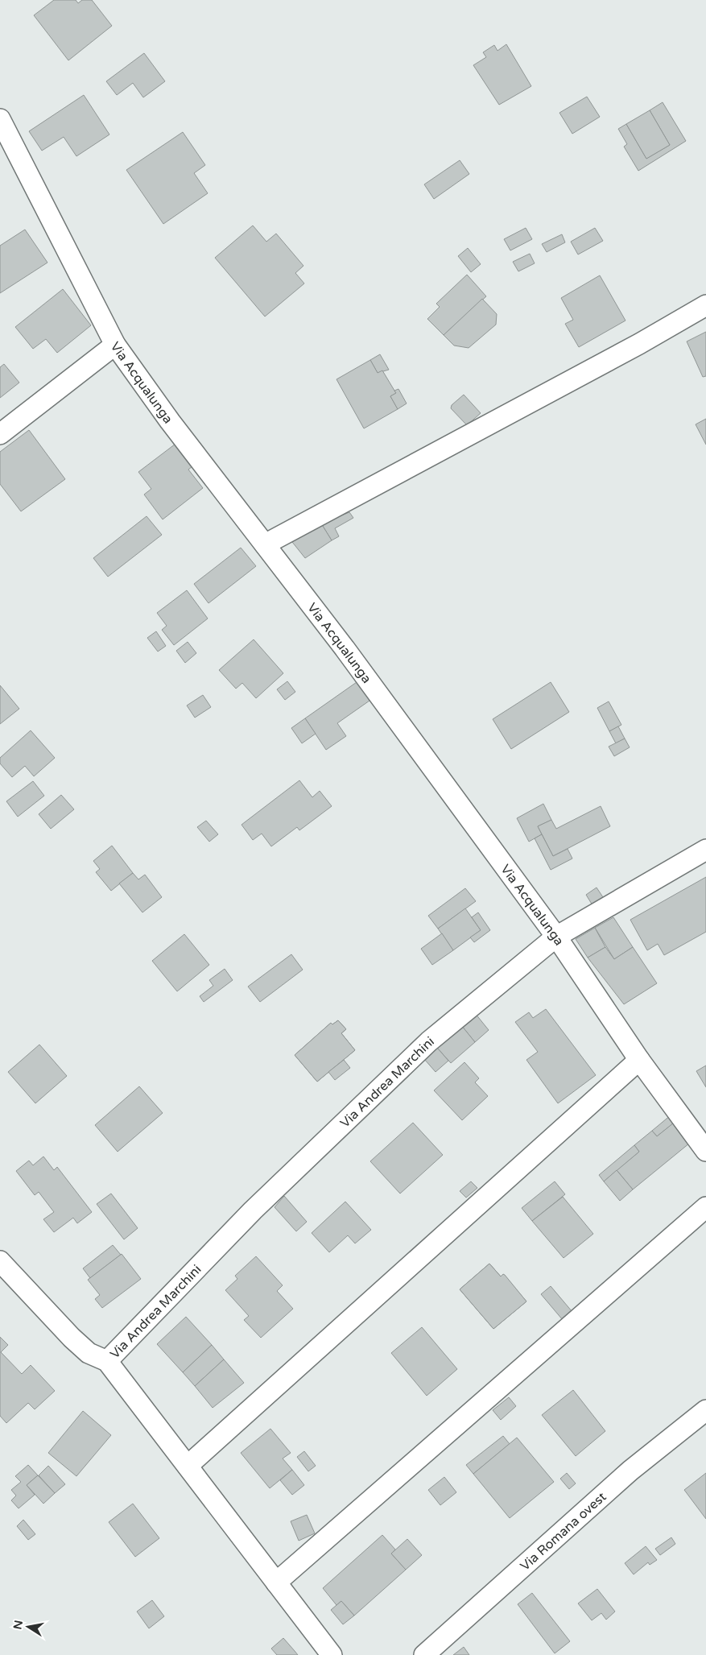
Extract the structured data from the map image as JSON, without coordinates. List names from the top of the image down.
{
  "streets": {
    "street": ["Via Acqualunga", "Via Andrea Marchini", "Via Romana ovest"]
  },
  "crossings": [
    ["Via Acqualunga", "Via Andrea Marchini"]
  ],
  "north": "left"
}
